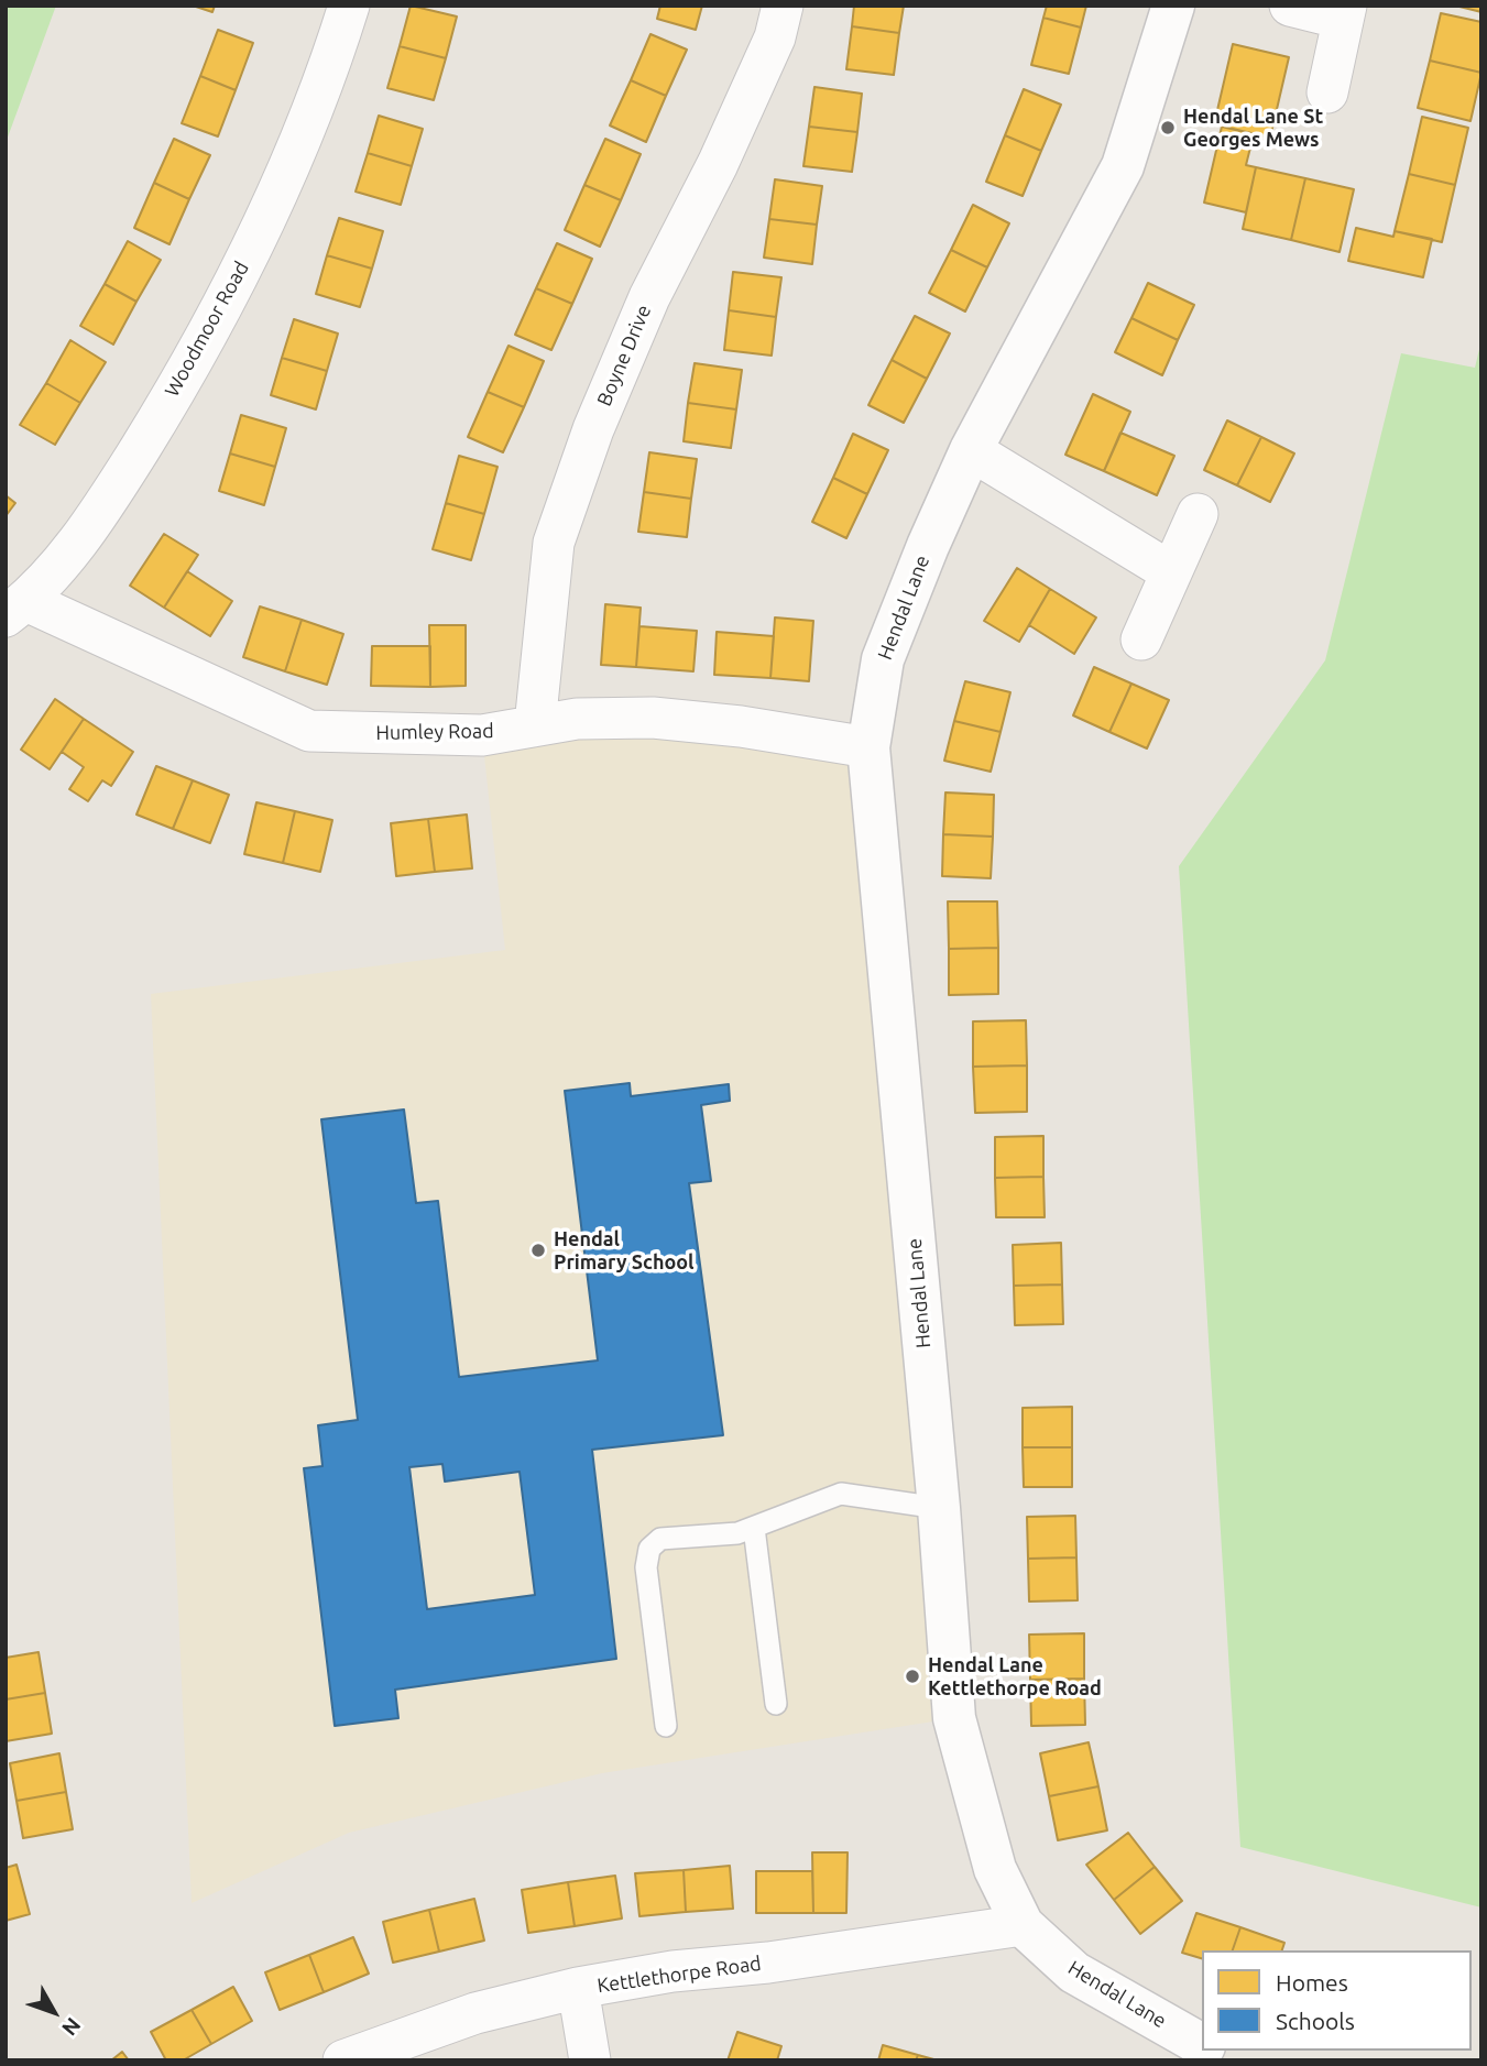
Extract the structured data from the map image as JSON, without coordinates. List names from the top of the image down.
{
  "streets": {
    "street": [
      "Woodmoor Road",
      "Boyne Drive",
      "Hendal Lane",
      "Humley Road",
      "Kettlethorpe Road"
    ]
  },
  "crossings": [
    ["Woodmoor Road", "Humley Road"],
    ["Boyne Drive", "Humley Road"],
    ["Hendal Lane", "Humley Road"],
    ["Hendal Lane", "Kettlethorpe Road"]
  ],
  "places": ["Hendal Lane St Georges Mews", "Hendal Primary School", "Hendal Lane Kettlethorpe Road"],
  "legend": ["Homes", "Schools"],
  "north": "bottom right"
}
